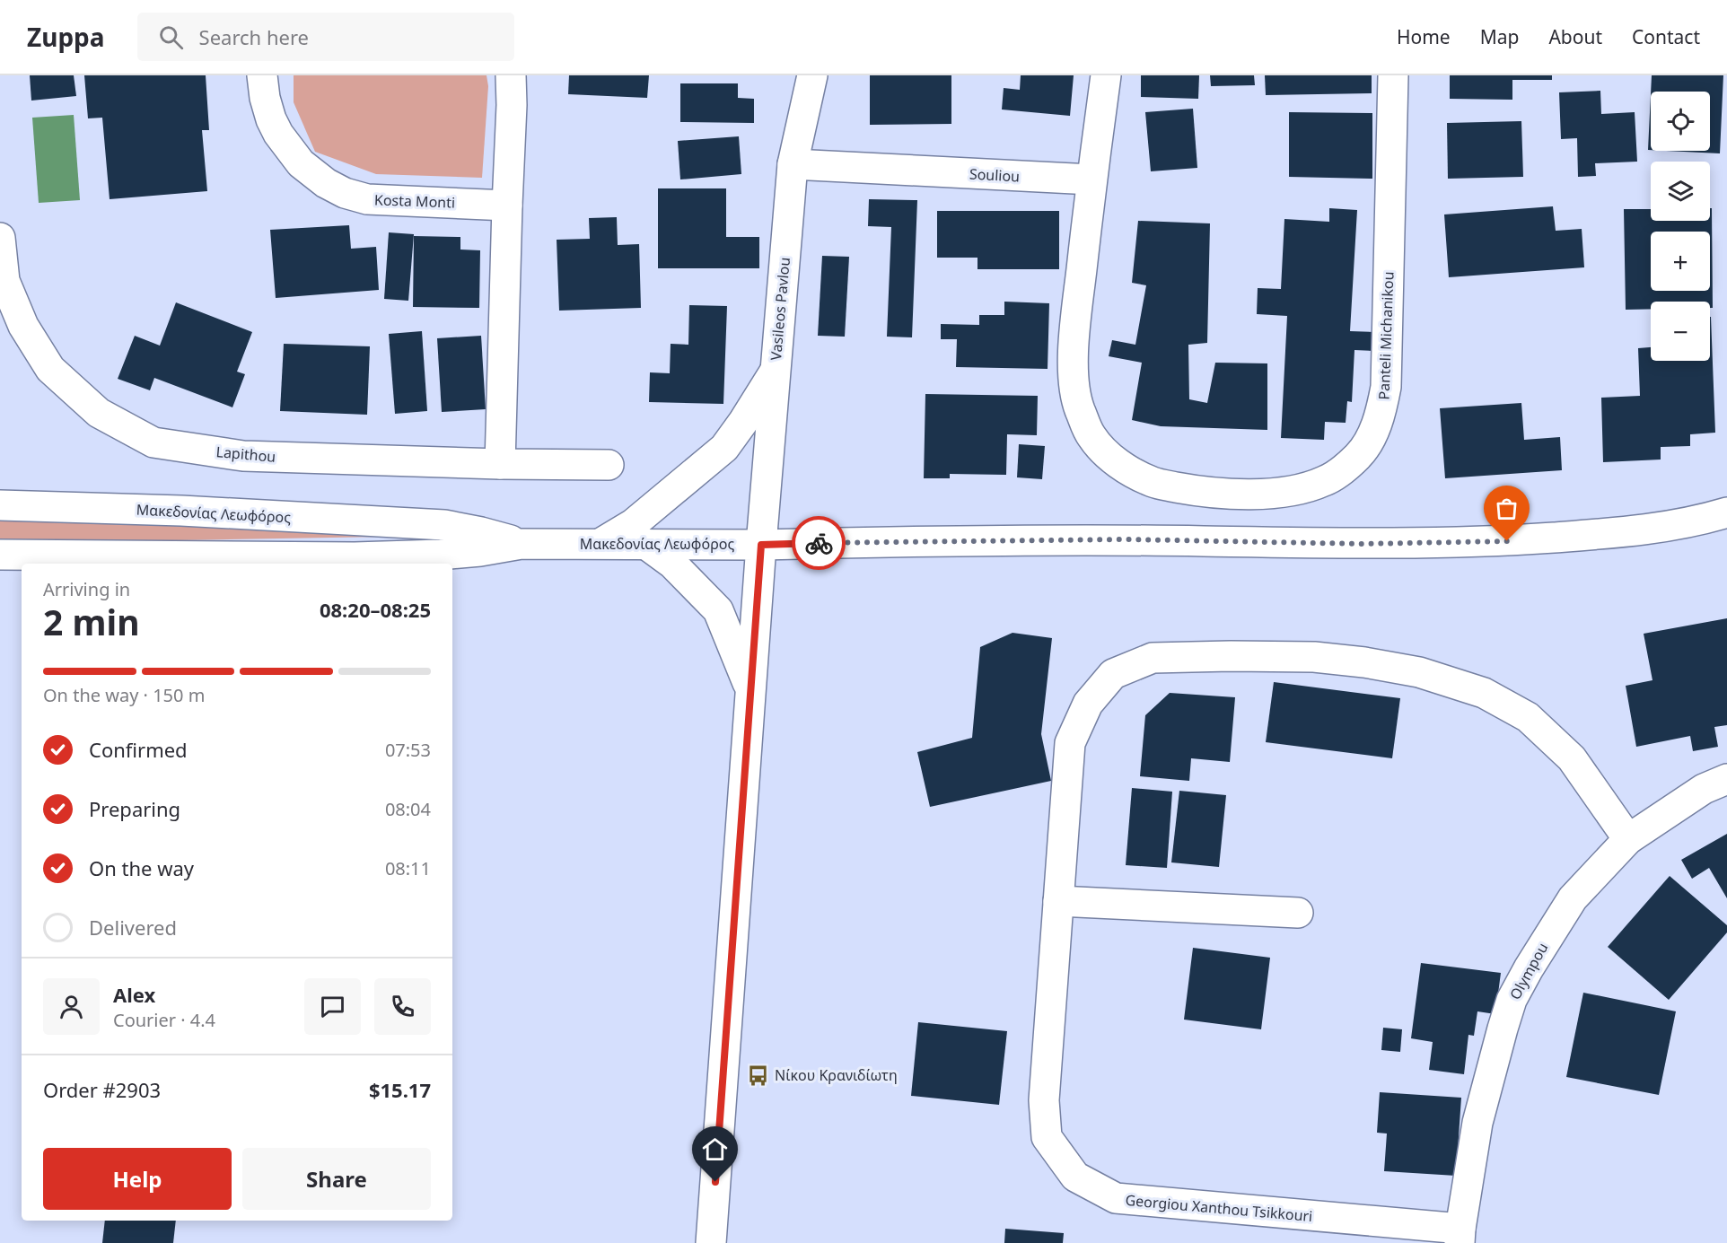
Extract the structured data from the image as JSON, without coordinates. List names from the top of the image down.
{
  "streets": {
    "street": [
      "Souliou",
      "Kosta Monti",
      "Vasileos Pavlou",
      "Panteli Michanikou",
      "Lapithou",
      "Μακεδονίας Λεωφόρος",
      "Olympou",
      "Georgiou Xanthou Tsikkouri"
    ]
  },
  "crossings": [
    ["Souliou", "Vasileos Pavlou"],
    ["Souliou", "Panteli Michanikou"],
    ["Vasileos Pavlou", "Μακεδονίας Λεωφόρος"],
    ["Olympou", "Georgiou Xanthou Tsikkouri"]
  ],
  "places": {
    "bus stop": ["Νίκου Κρανιδίωτη"]
  },
  "page": {
    "header": "Zuppa",
    "search": "Search here",
    "nav": [
      "Home",
      "Map",
      "About",
      "Contact"
    ],
    "map_buttons": ["+", "−"],
    "heading": ["2 min", "Arriving in", "08:20–08:25"],
    "panel": [
      "Alex",
      "Courier · 4.4",
      "Order #2903",
      "$15.17"
    ],
    "bar": "On the way · 150 m",
    "list": [
      ["Confirmed", "07:53"],
      ["Preparing", "08:04"],
      ["On the way", "08:11"],
      "Delivered"
    ],
    "buttons": ["Help", "Share"]
  }
}
